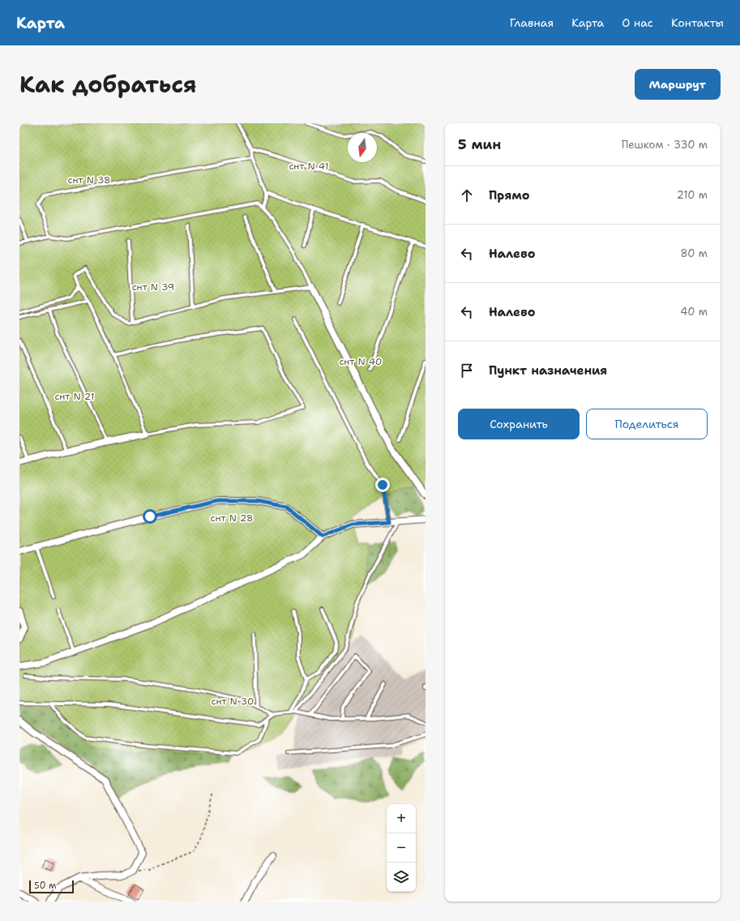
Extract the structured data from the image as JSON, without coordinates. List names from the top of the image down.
{
  "parks": [
    "снт N 41",
    "снт N 38",
    "снт N 39",
    "снт N 40",
    "снт N 21",
    "снт N 28",
    "снт N 30"
  ],
  "scale_bar": "50 m",
  "north": "bottom",
  "page": {
    "header": "Карта",
    "nav": [
      "Главная",
      "Карта",
      "О нас",
      "Контакты"
    ],
    "title": "Как добраться",
    "buttons": [
      "Маршрут",
      ["Сохранить", "Поделиться"]
    ],
    "heading": ["5 мин", "Пешком · 330 m"],
    "list": [
      ["Прямо", "210 m"],
      ["Налево", "80 m"],
      ["Налево", "40 m"],
      "Пункт назначения"
    ],
    "map_buttons": ["+", "−"],
    "scale": "50 m"
  }
}
